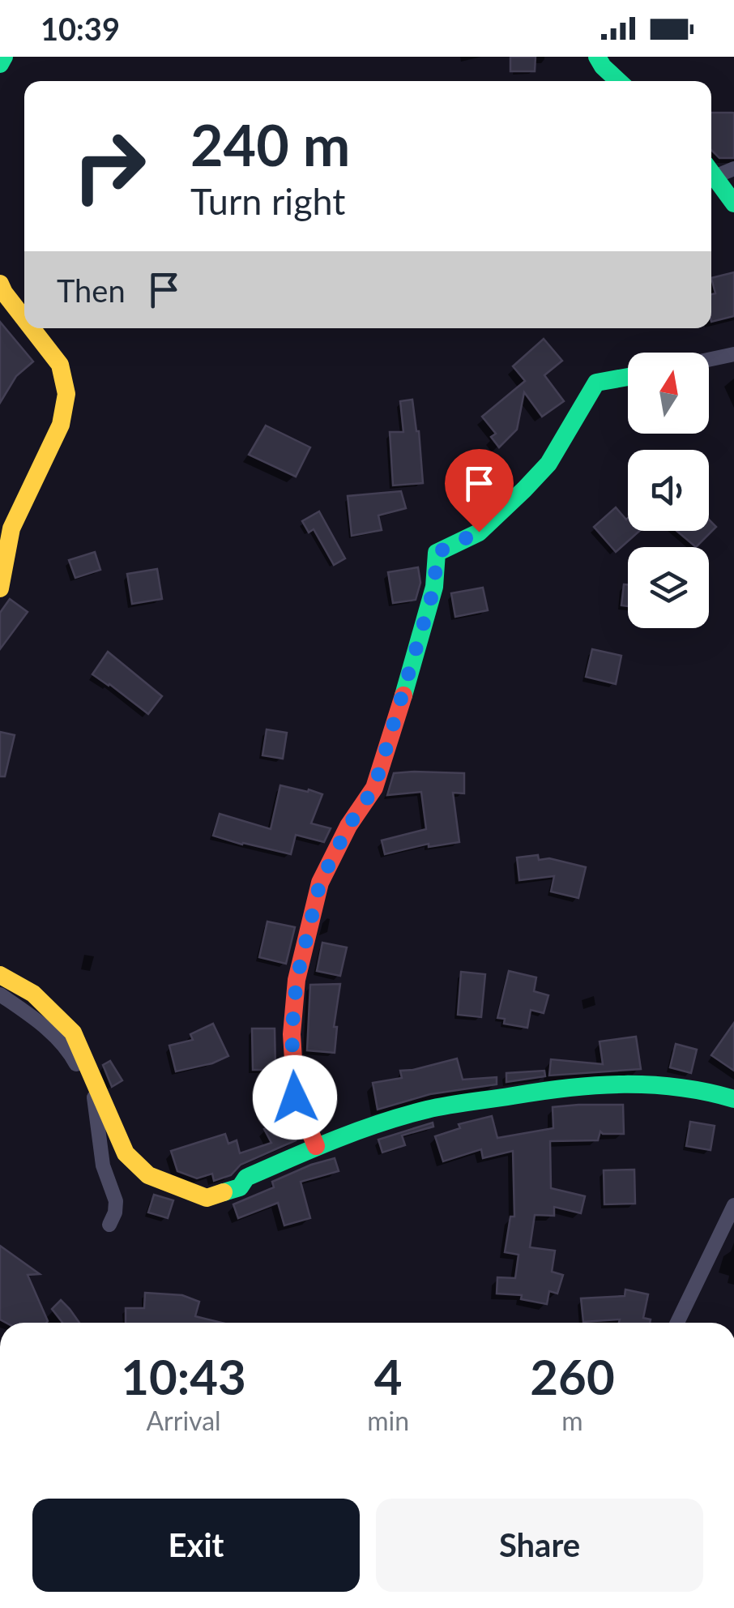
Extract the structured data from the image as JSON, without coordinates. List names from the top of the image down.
{
  "north": "top",
  "page": {
    "status": "10:39",
    "turn": ["240 m", "Turn right"],
    "then": "Then",
    "eta": [
      "10:43",
      "Arrival",
      "4",
      "min",
      "260",
      "m"
    ],
    "buttons": ["Exit", "Share"]
  }
}
